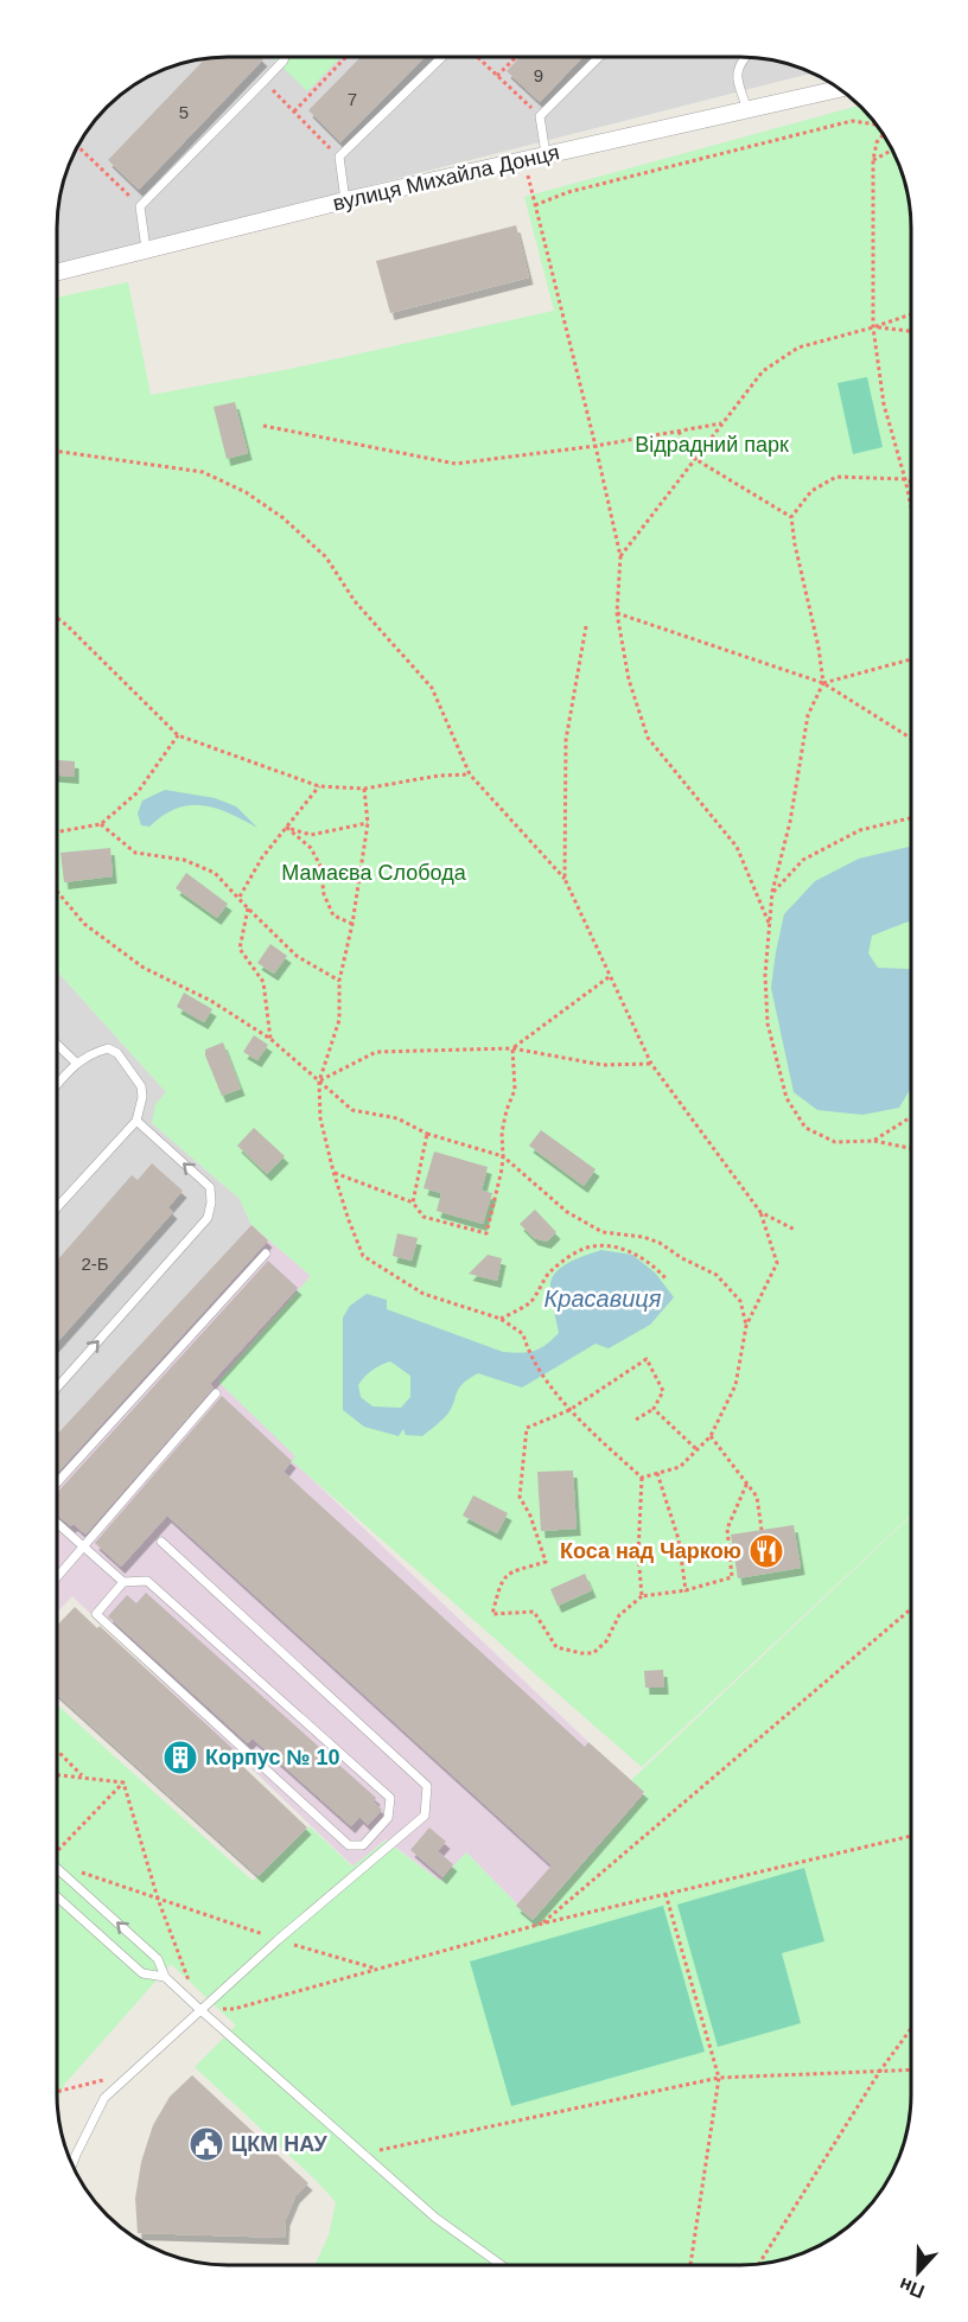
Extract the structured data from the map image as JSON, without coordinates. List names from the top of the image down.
{
  "streets": {
    "street": ["вулиця Михайла Донця"]
  },
  "water": ["Красавиця"],
  "parks": ["Відрадний парк", "Мамаєва Слобода"],
  "places": {
    "restaurant": ["Коса над Чаркою"],
    "building": ["Корпус № 10"],
    "public building": ["ЦКМ НАУ"]
  },
  "house_numbers": [
    "9",
    "7",
    "5",
    "2-Б"
  ],
  "north": "bottom"
}
